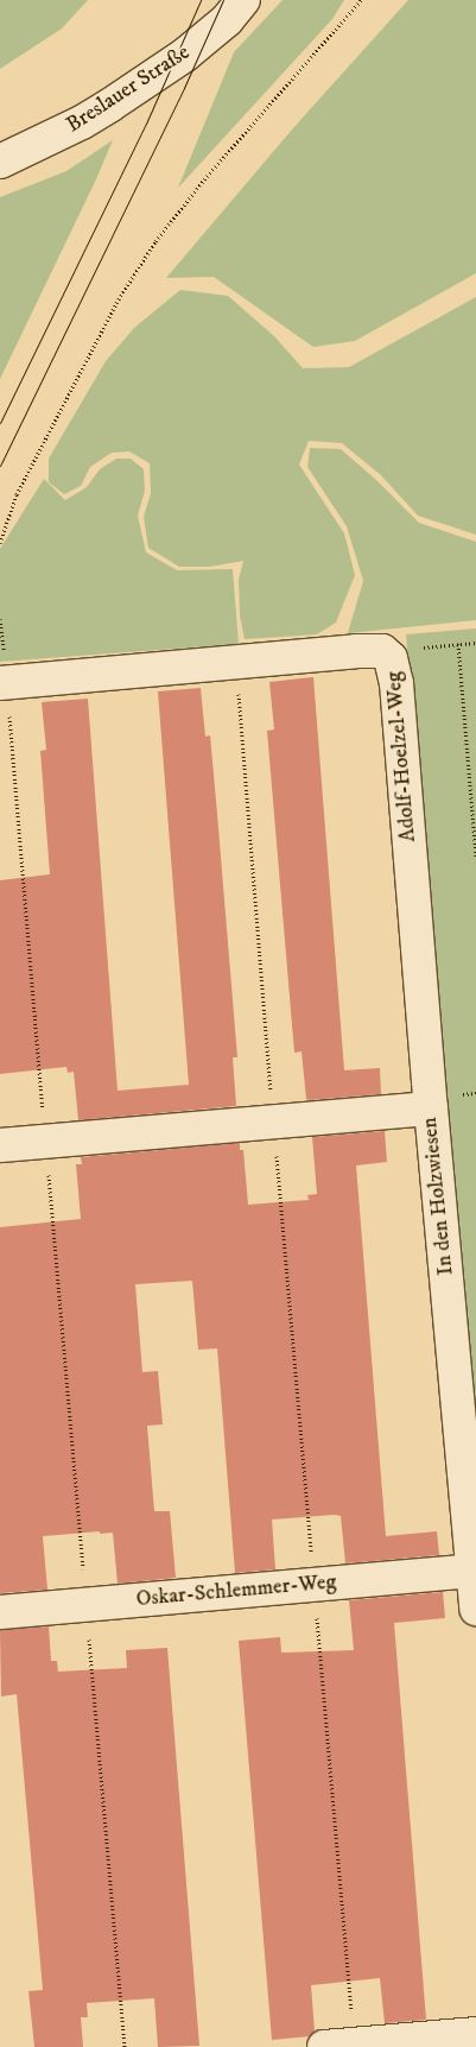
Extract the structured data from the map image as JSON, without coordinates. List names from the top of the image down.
{
  "streets": {
    "street": [
      "Breslauer Straße",
      "Adolf-Hoelzel-Weg",
      "In den Holzwiesen",
      "Oskar-Schlemmer-Weg"
    ]
  },
  "crossings": [
    ["Adolf-Hoelzel-Weg", "In den Holzwiesen"],
    ["In den Holzwiesen", "Oskar-Schlemmer-Weg"]
  ]
}
